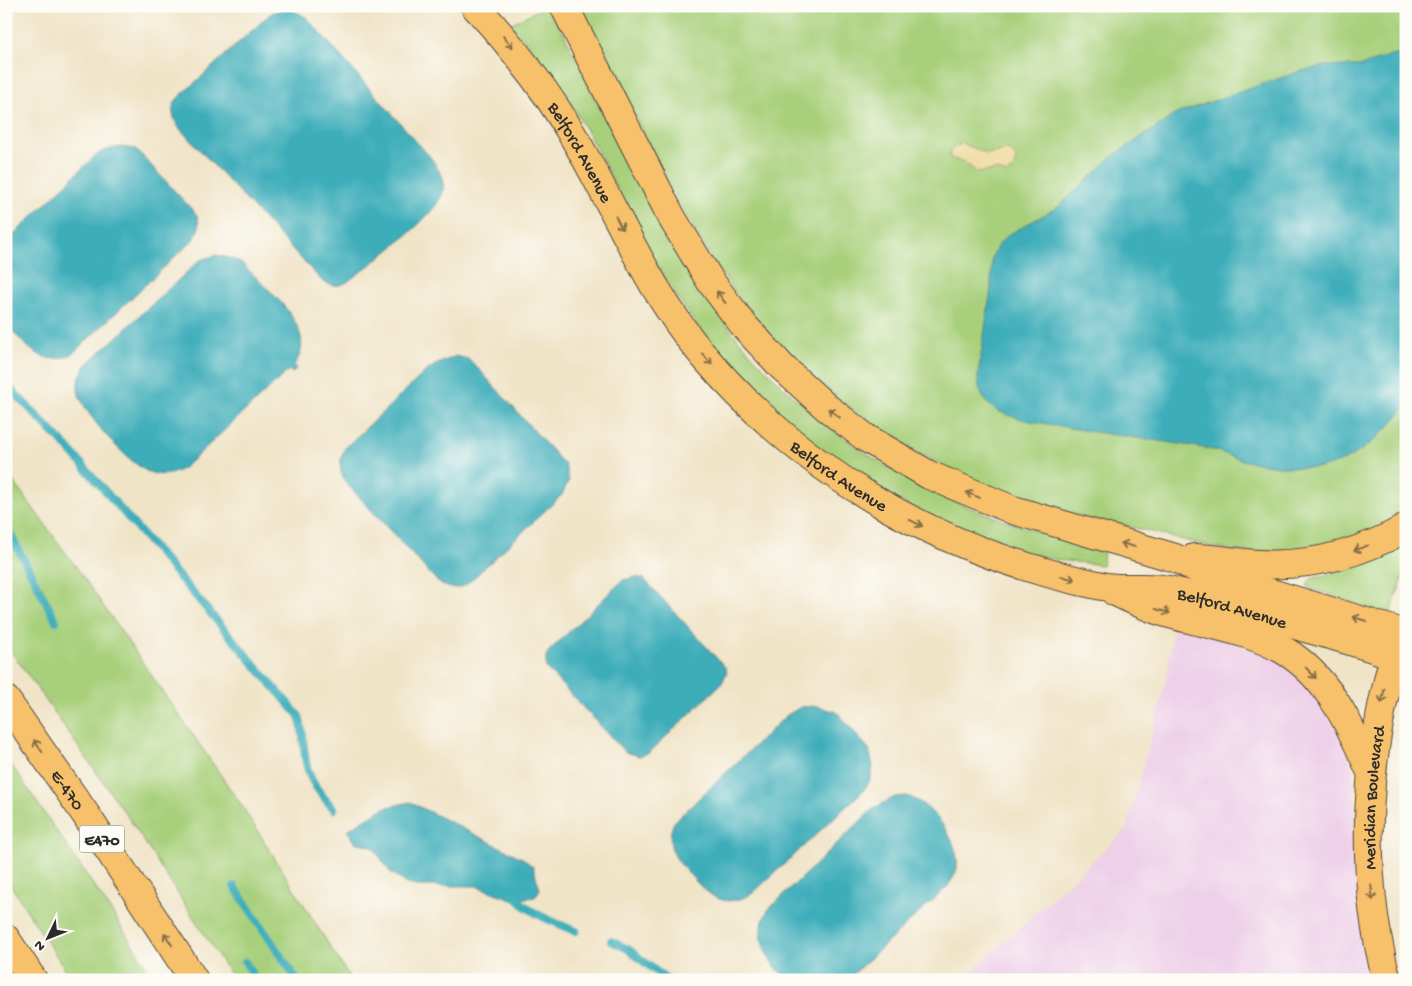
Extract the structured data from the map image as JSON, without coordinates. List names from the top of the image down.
{
  "streets": {
    "main road": [
      "Belford Avenue",
      "E-470",
      "Meridian Boulevard",
      "E470"
    ]
  },
  "crossings": [
    ["Belford Avenue", "Meridian Boulevard"]
  ],
  "one_way": ["E-470", "Meridian Boulevard"],
  "north": "bottom left"
}
